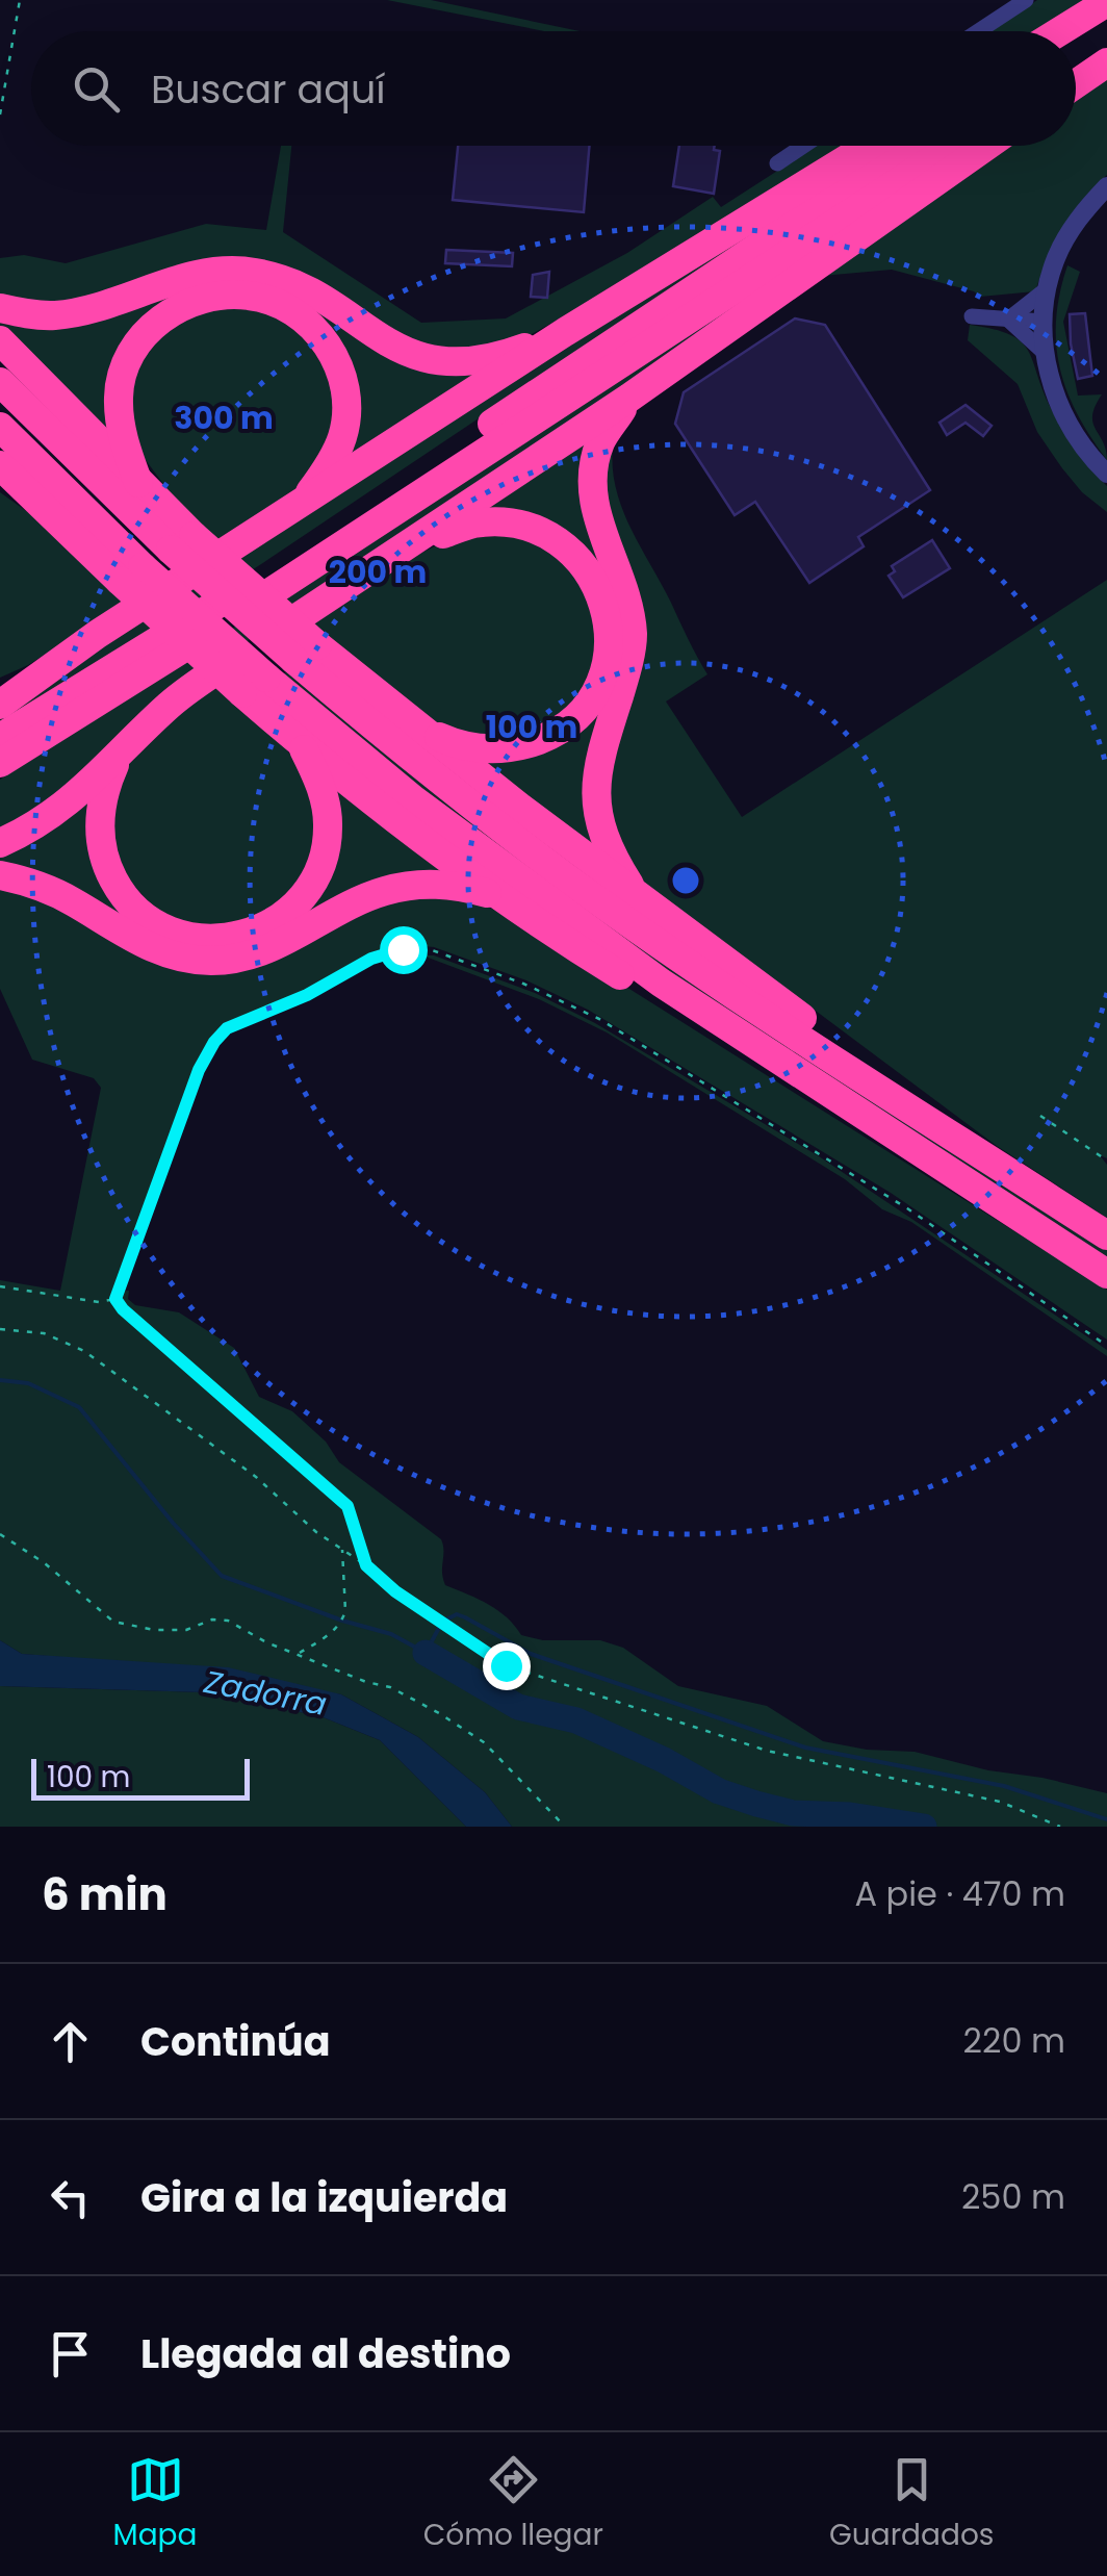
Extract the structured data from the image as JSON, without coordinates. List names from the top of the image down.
{
  "water": ["Zadorra"],
  "scale_bar": "100 m",
  "page": {
    "search": "Buscar aquí",
    "scale": "100 m",
    "heading": ["6 min", "A pie · 470 m"],
    "list": [
      ["Continúa", "220 m"],
      ["Gira a la izquierda", "250 m"],
      "Llegada al destino"
    ],
    "nav": ["Mapa", "Cómo llegar", "Guardados"]
  },
  "rings": ["300 m", "200 m", "100 m"]
}
